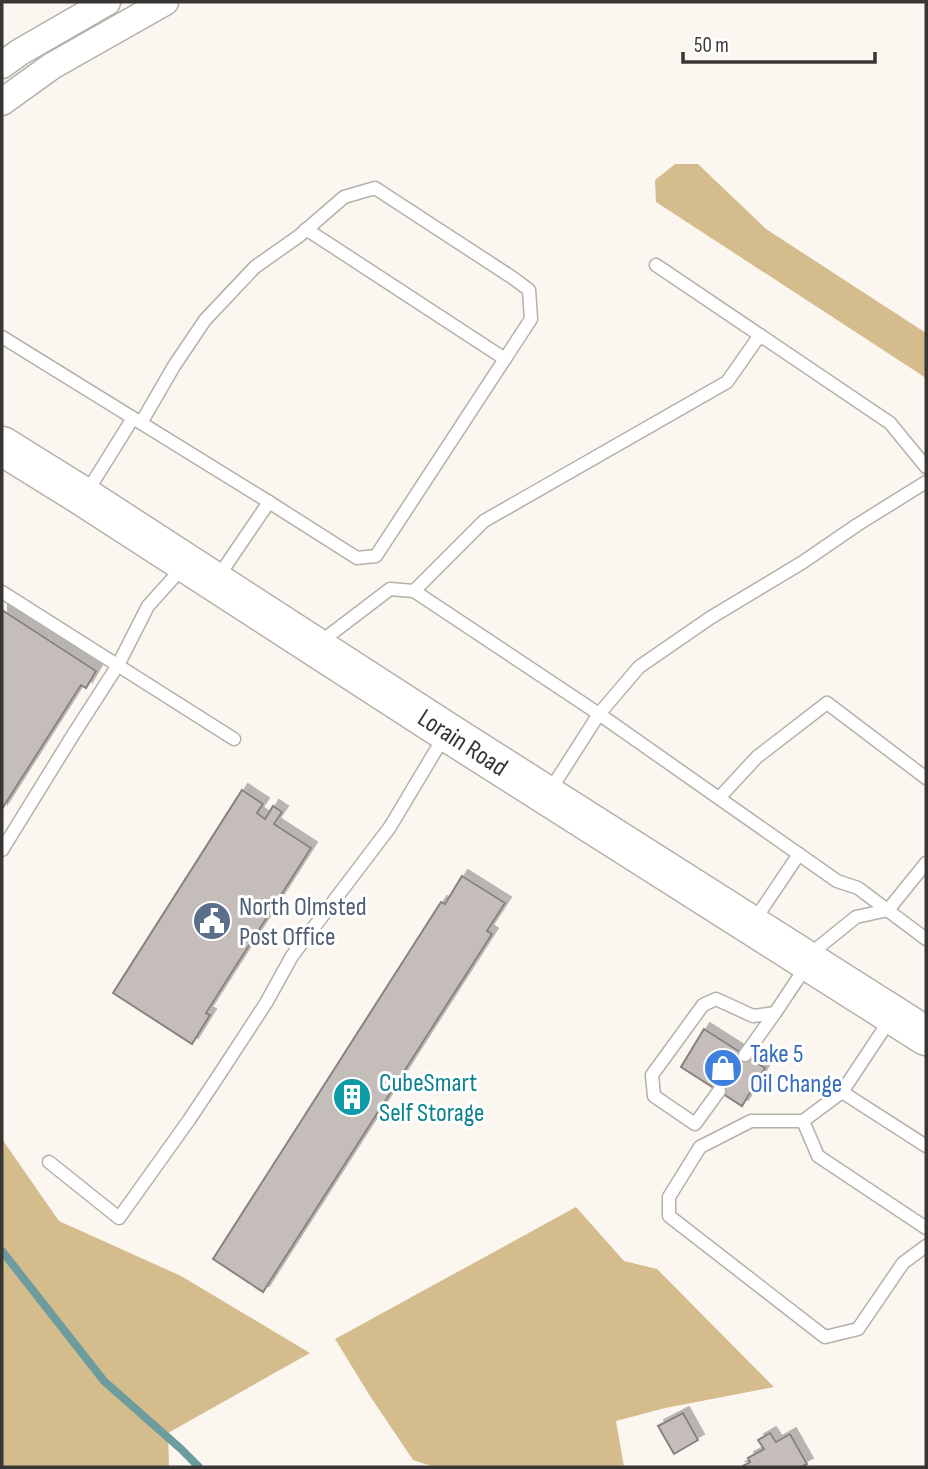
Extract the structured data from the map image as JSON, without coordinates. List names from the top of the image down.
{
  "streets": {
    "main road": ["Lorain Road"]
  },
  "places": {
    "public building": ["North Olmsted Post Office"],
    "shop": ["Take 5 Oil Change"],
    "building": ["CubeSmart Self Storage"]
  },
  "scale_bar": "50 m"
}
